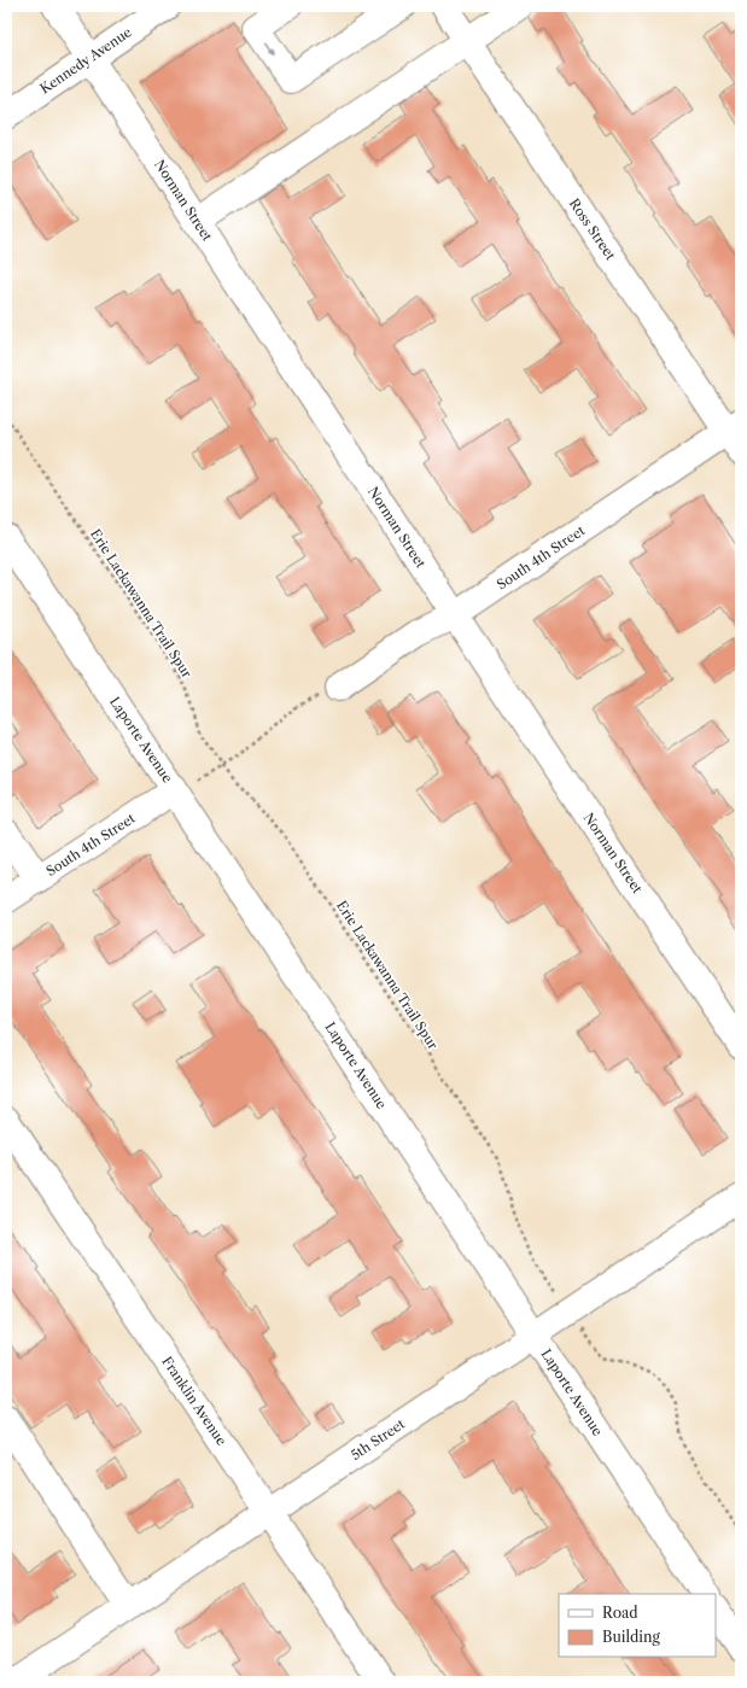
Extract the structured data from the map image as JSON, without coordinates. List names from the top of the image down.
{
  "streets": {
    "street": [
      "Kennedy Avenue",
      "Norman Street",
      "Ross Street",
      "South 4th Street",
      "Laporte Avenue",
      "Franklin Avenue",
      "5th Street"
    ],
    "path": ["Erie Lackawanna Trail Spur"]
  },
  "crossings": [
    ["Kennedy Avenue", "Norman Street"],
    ["Norman Street", "South 4th Street"],
    ["Ross Street", "South 4th Street"],
    ["South 4th Street", "Laporte Avenue"],
    ["Erie Lackawanna Trail Spur", "5th Street"],
    ["Laporte Avenue", "5th Street"],
    ["Franklin Avenue", "5th Street"]
  ],
  "legend": ["Road", "Building"]
}
